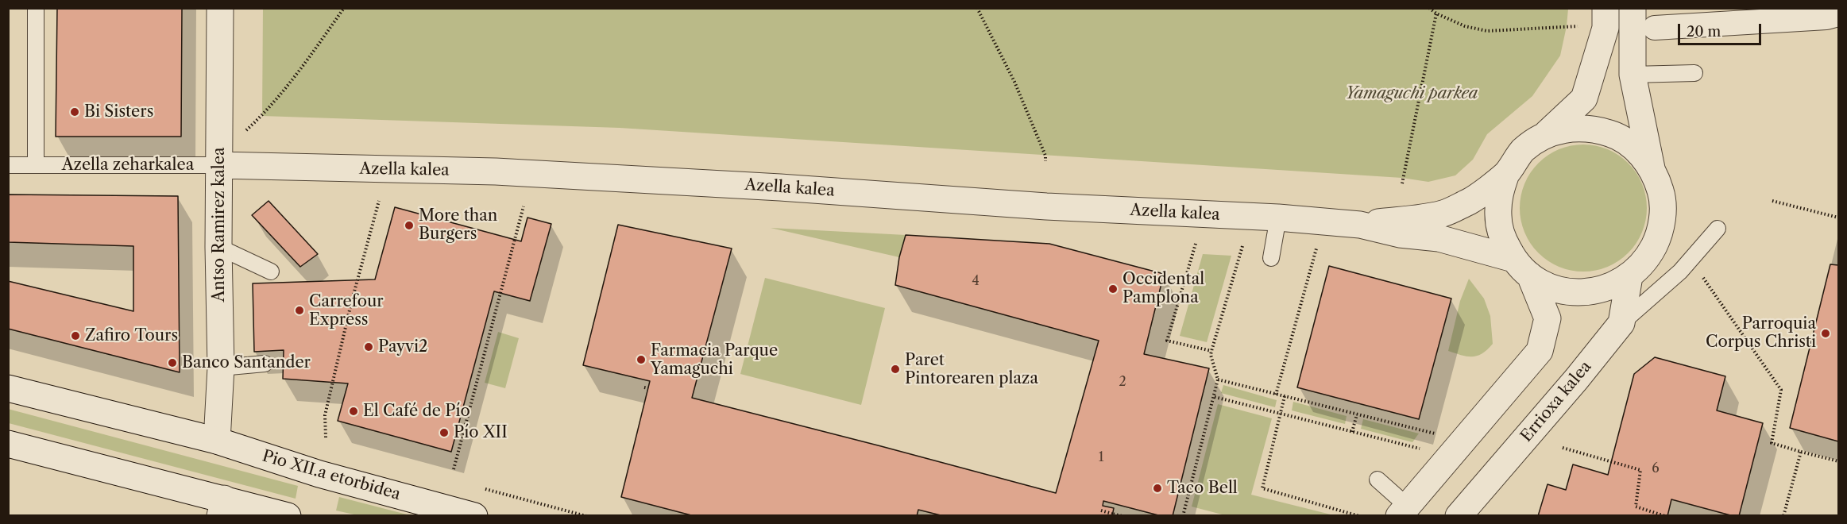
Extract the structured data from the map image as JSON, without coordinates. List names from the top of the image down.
{
  "streets": {
    "street": [
      "Azella kalea",
      "Antso Ramirez kalea",
      "Errioxa kalea",
      "Pio XII.a etorbidea"
    ],
    "lane": ["Azella zeharkalea"]
  },
  "crossings": [
    ["Azella zeharkalea", "Azella kalea"],
    ["Azella zeharkalea", "Antso Ramirez kalea"],
    ["Azella kalea", "Antso Ramirez kalea"],
    ["Azella kalea", "Errioxa kalea"],
    ["Antso Ramirez kalea", "Pio XII.a etorbidea"]
  ],
  "parks": ["Yamaguchi parkea"],
  "places": [
    "Bi Sisters",
    "More than Burgers",
    "Occidental Pamplona",
    "Carrefour Express",
    "Parroquia Corpus Christi",
    "Zafiro Tours",
    "Payvi2",
    "Farmacia Parque Yamaguchi",
    "Banco Santander",
    "Paret Pintorearen plaza",
    "El Café de Pío",
    "Pío XII",
    "Taco Bell"
  ],
  "house_numbers": [
    "4",
    "2",
    "1",
    "6"
  ],
  "scale_bar": "20 m"
}
